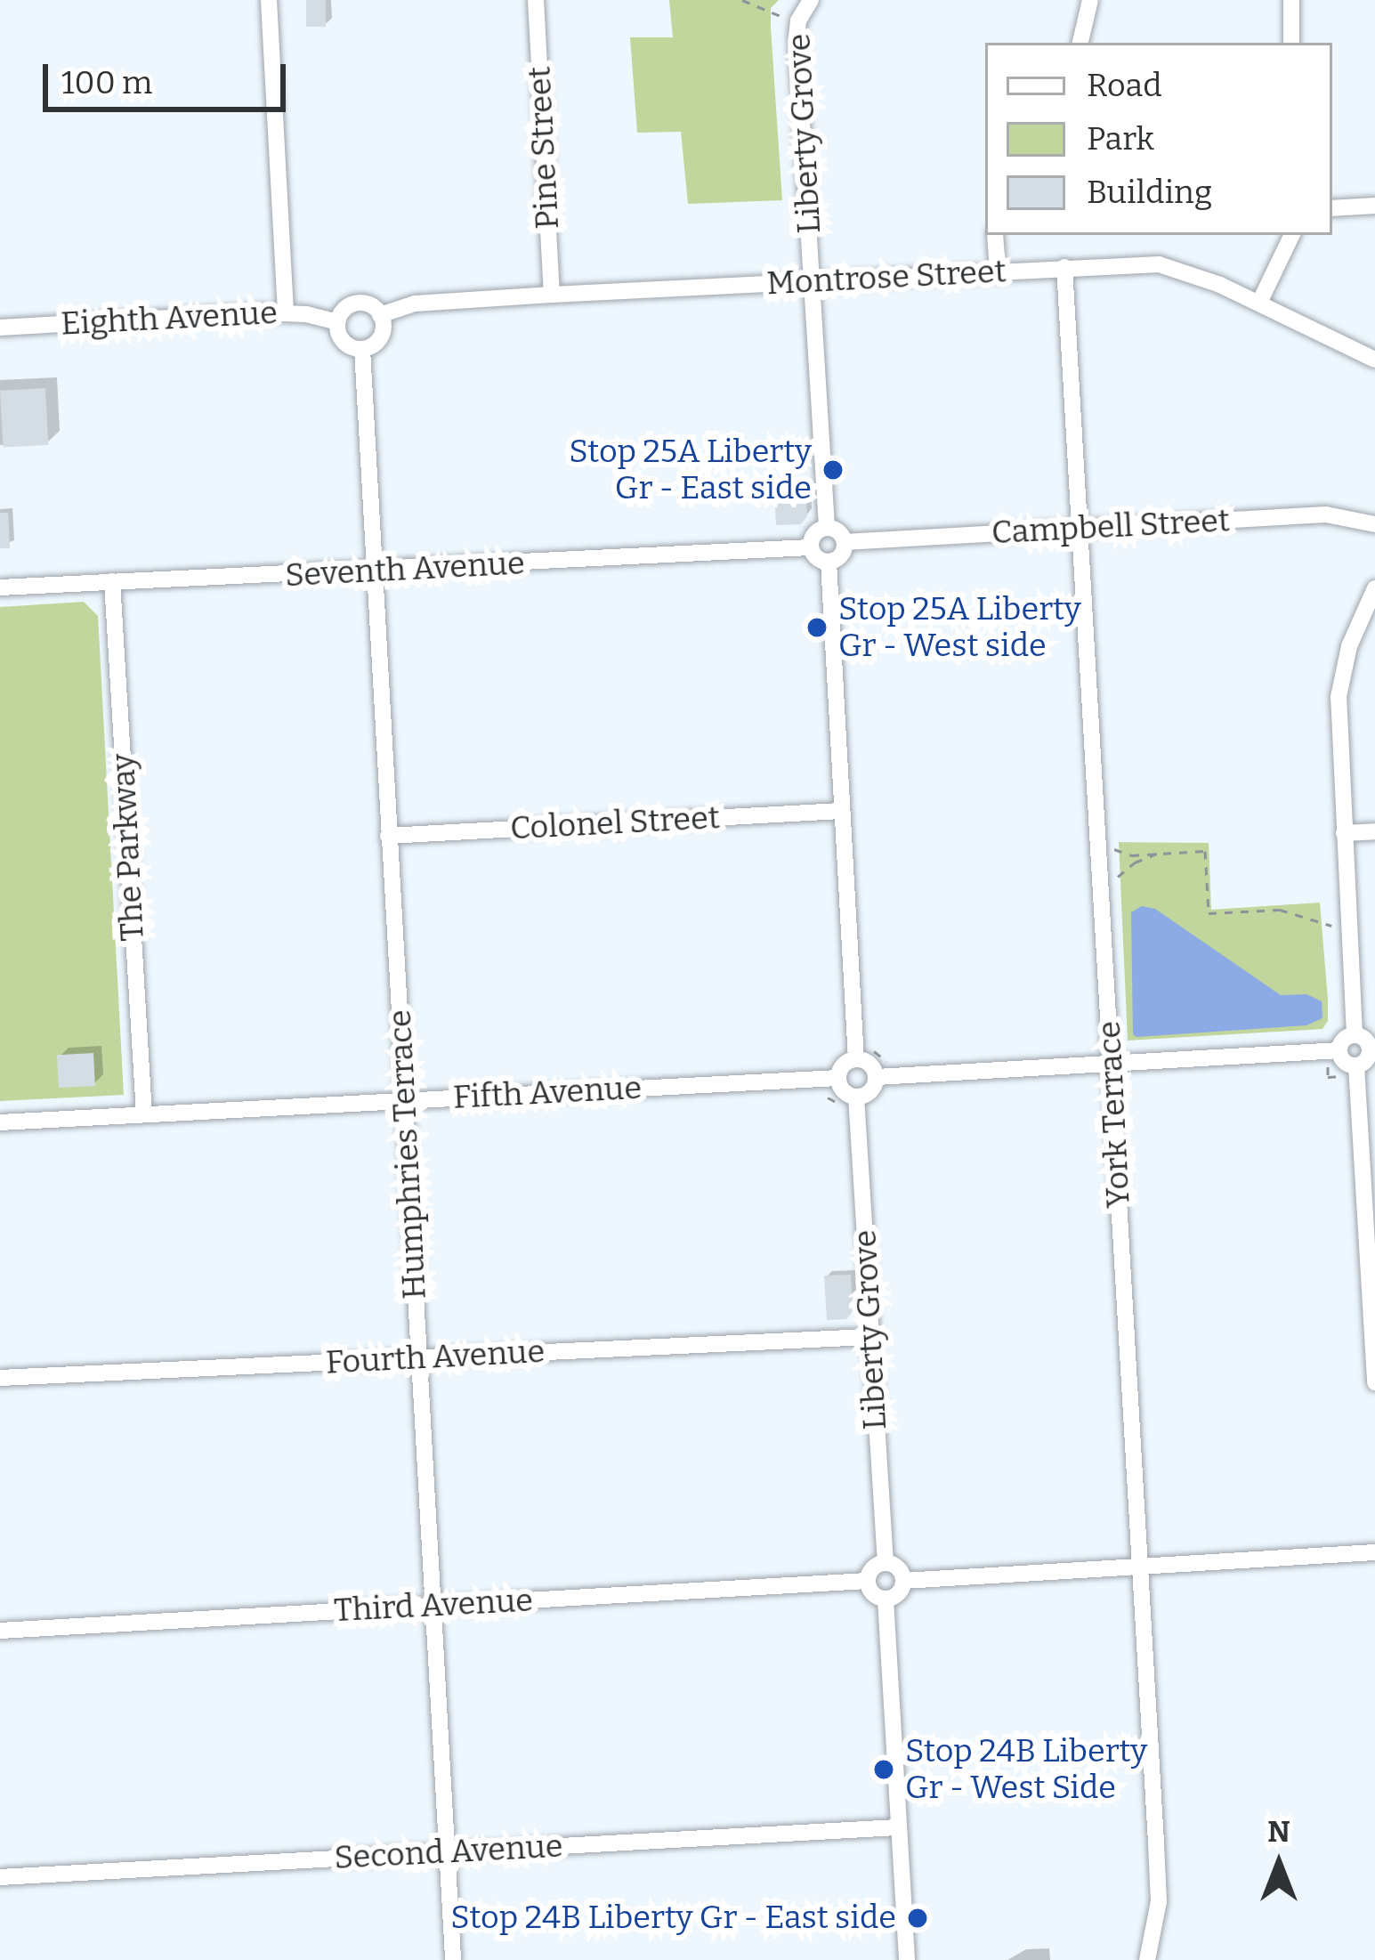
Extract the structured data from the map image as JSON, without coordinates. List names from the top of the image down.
{
  "streets": {
    "street": [
      "Liberty Grove",
      "Pine Street",
      "Montrose Street",
      "Eighth Avenue",
      "Campbell Street",
      "Seventh Avenue",
      "Colonel Street",
      "The Parkway",
      "Fifth Avenue",
      "York Terrace",
      "Humphries Terrace",
      "Fourth Avenue",
      "Third Avenue",
      "Second Avenue"
    ]
  },
  "crossings": [
    ["Liberty Grove", "Montrose Street"],
    ["Liberty Grove", "Campbell Street"],
    ["Liberty Grove", "Seventh Avenue"],
    ["Liberty Grove", "Fifth Avenue"],
    ["Liberty Grove", "Fourth Avenue"],
    ["Liberty Grove", "Third Avenue"],
    ["Pine Street", "Montrose Street"],
    ["Montrose Street", "Eighth Avenue"],
    ["Montrose Street", "York Terrace"],
    ["Montrose Street", "Humphries Terrace"],
    ["Eighth Avenue", "Humphries Terrace"],
    ["Campbell Street", "Seventh Avenue"],
    ["Campbell Street", "York Terrace"],
    ["Seventh Avenue", "The Parkway"],
    ["Seventh Avenue", "Humphries Terrace"],
    ["Colonel Street", "Humphries Terrace"],
    ["The Parkway", "Fifth Avenue"],
    ["Fifth Avenue", "Humphries Terrace"],
    ["Humphries Terrace", "Fourth Avenue"],
    ["Humphries Terrace", "Third Avenue"],
    ["Humphries Terrace", "Second Avenue"]
  ],
  "places": [
    "Stop 25A Liberty Gr - East side",
    "Stop 25A Liberty Gr - West side",
    "Stop 24B Liberty Gr - West Side",
    "Stop 24B Liberty Gr - East side"
  ],
  "legend": ["Road", "Park", "Building"],
  "scale_bar": "100 m",
  "north": "top"
}
